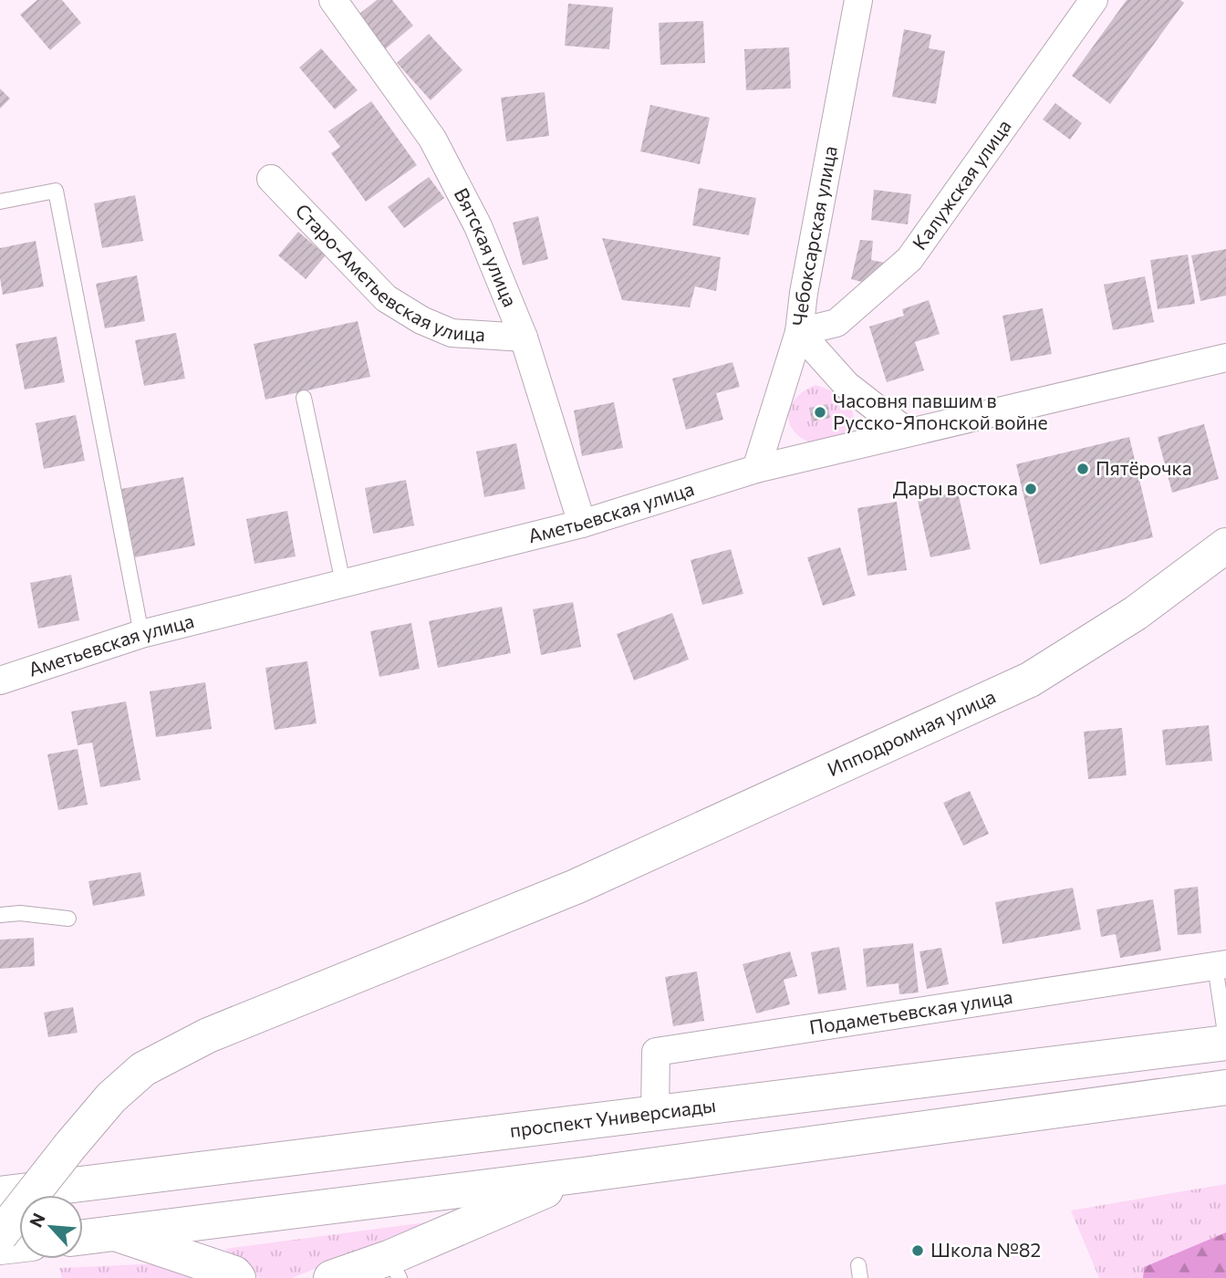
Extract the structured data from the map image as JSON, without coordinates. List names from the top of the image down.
{
  "streets": {
    "main road": ["Ипподромная улица", "проспект Универсиады"],
    "street": [
      "Калужская улица",
      "Чебоксарская улица",
      "Вятская улица",
      "Старо-Аметьевская улица",
      "Аметьевская улица",
      "Подаметьевская улица"
    ]
  },
  "crossings": [
    ["Калужская улица", "Чебоксарская улица"],
    ["Чебоксарская улица", "Аметьевская улица"],
    ["Вятская улица", "Старо-Аметьевская улица"],
    ["Вятская улица", "Аметьевская улица"],
    ["Подаметьевская улица", "проспект Универсиады"]
  ],
  "places": [
    "Часовня павшим в Русско-Японской войне",
    "Пятёрочка",
    "Дары востока",
    "Школа №82"
  ],
  "north": "top left"
}
